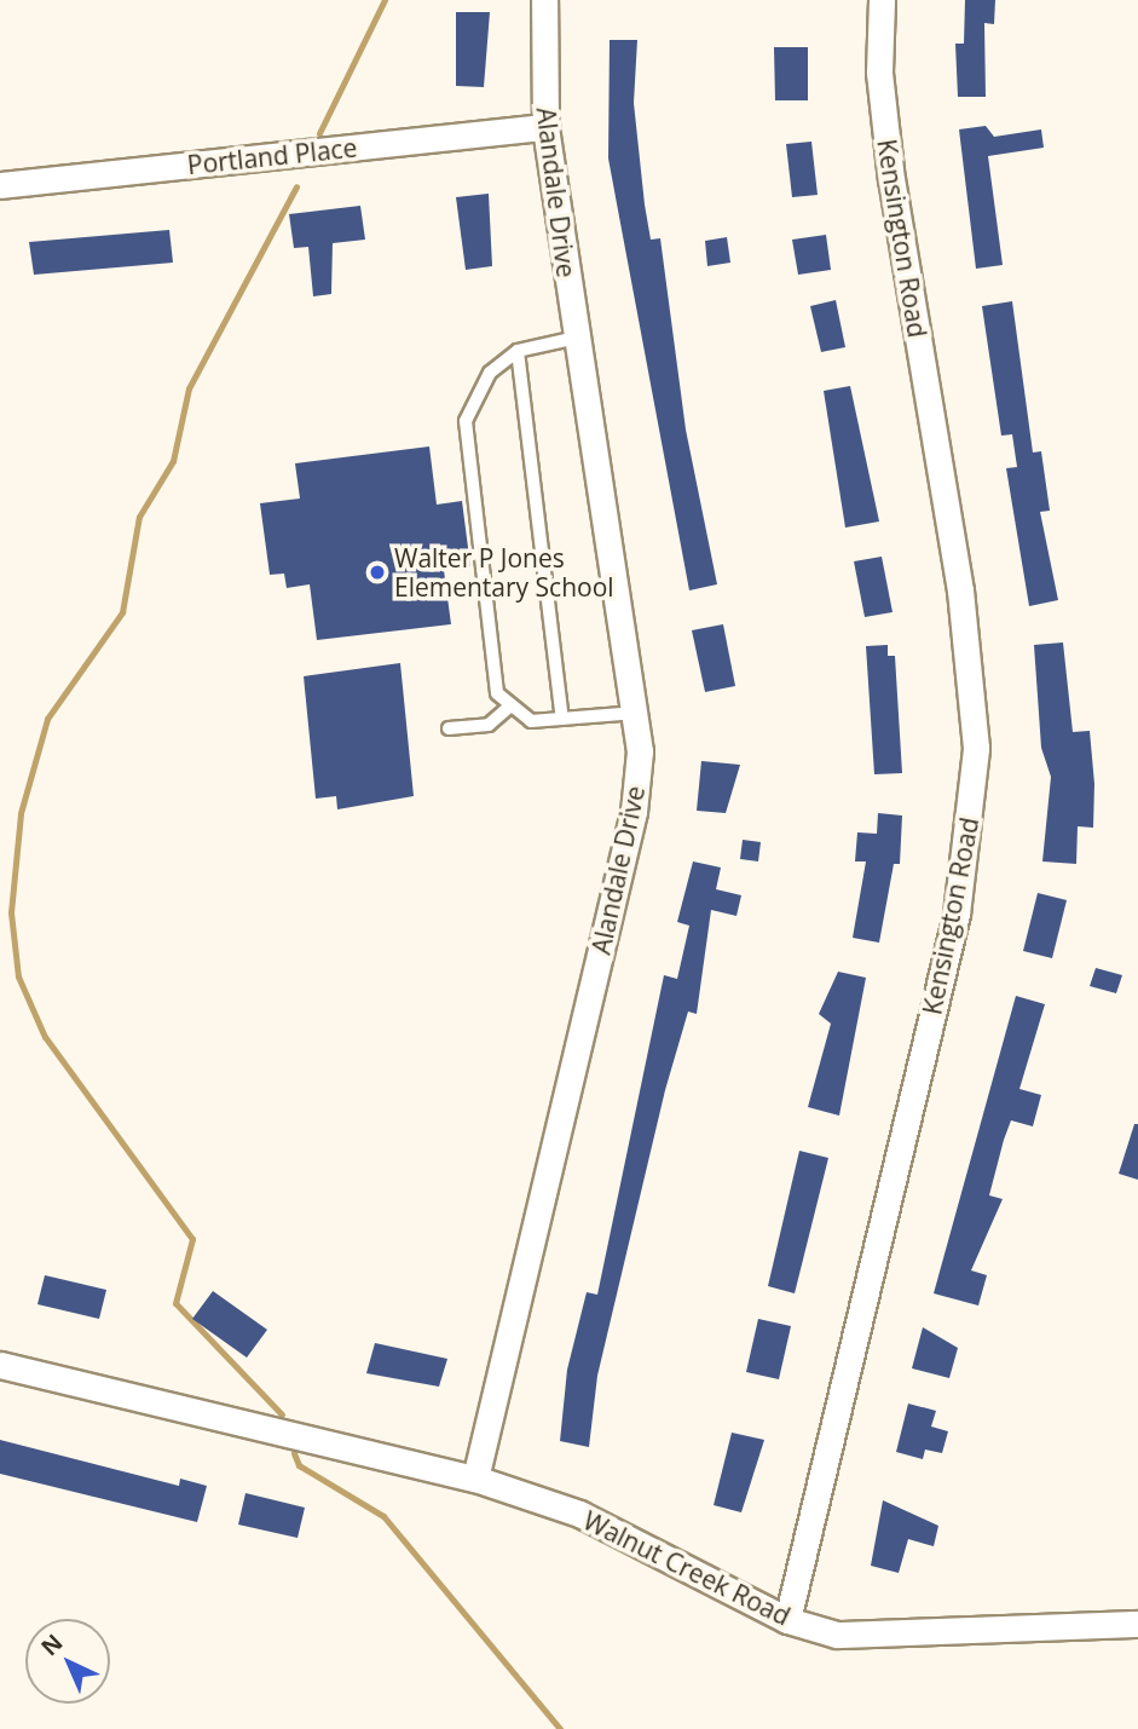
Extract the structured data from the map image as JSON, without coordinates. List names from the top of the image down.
{
  "streets": {
    "street": [
      "Portland Place",
      "Alandale Drive",
      "Kensington Road",
      "Walnut Creek Road"
    ]
  },
  "crossings": [
    ["Portland Place", "Alandale Drive"],
    ["Alandale Drive", "Walnut Creek Road"],
    ["Kensington Road", "Walnut Creek Road"]
  ],
  "places": ["Walter P Jones Elementary School"],
  "north": "top left"
}
